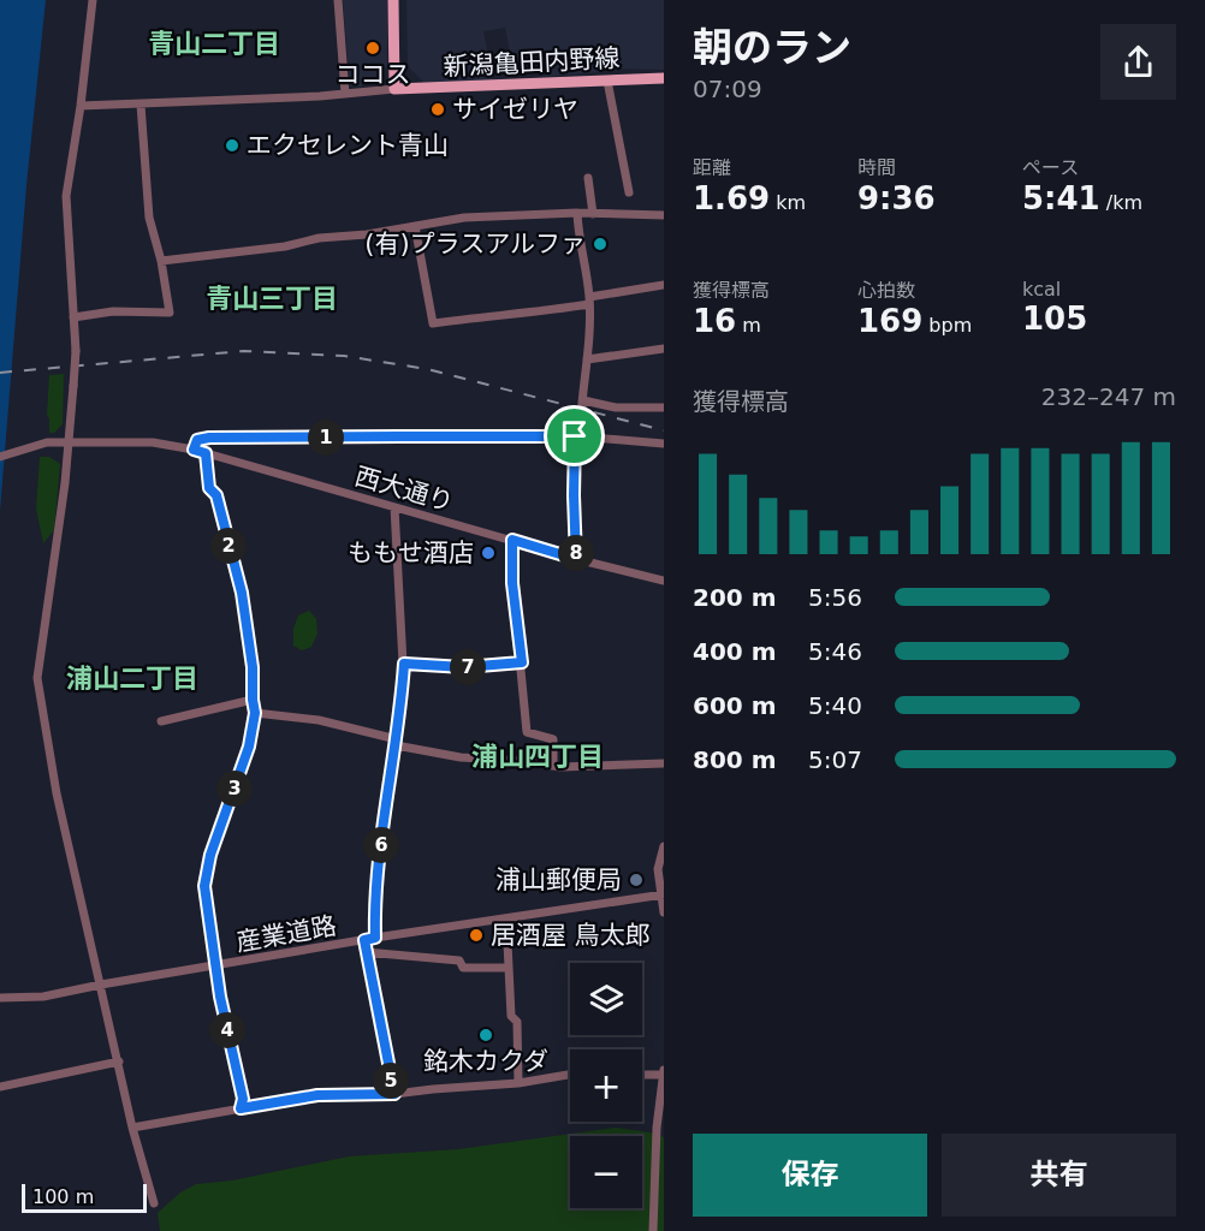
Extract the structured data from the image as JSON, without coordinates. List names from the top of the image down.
{
  "streets": {
    "main road": ["新潟亀田内野線"],
    "street": ["西大通り", "産業道路"]
  },
  "districts": [
    "青山二丁目",
    "青山三丁目",
    "浦山二丁目",
    "浦山四丁目"
  ],
  "places": [
    "ココス",
    "サイゼリヤ",
    "エクセレント青山",
    "(有)プラスアルファ",
    "ももせ酒店",
    "浦山郵便局",
    "居酒屋 鳥太郎",
    "銘木カクダ"
  ],
  "scale_bar": "100 m",
  "page": {
    "heading": ["朝のラン", "07:09"],
    "stats": [
      ["距離", "1.69 km"],
      ["時間", "9:36"],
      ["ペース", "5:41 /km"],
      ["獲得標高", "16 m"],
      ["心拍数", "169 bpm"],
      ["kcal", "105"]
    ],
    "chart": ["獲得標高", "232–247 m"],
    "pins": [
      "1",
      "2",
      "8",
      "7",
      "3",
      "6",
      "4",
      "5"
    ],
    "list": [
      {
        "name": "200 m",
        "note": "5:56"
      },
      {
        "name": "400 m",
        "note": "5:46"
      },
      {
        "name": "600 m",
        "note": "5:40"
      },
      {
        "name": "800 m",
        "note": "5:07"
      }
    ],
    "map_buttons": ["+", "−"],
    "buttons": ["保存", "共有"],
    "scale": "100 m"
  }
}
